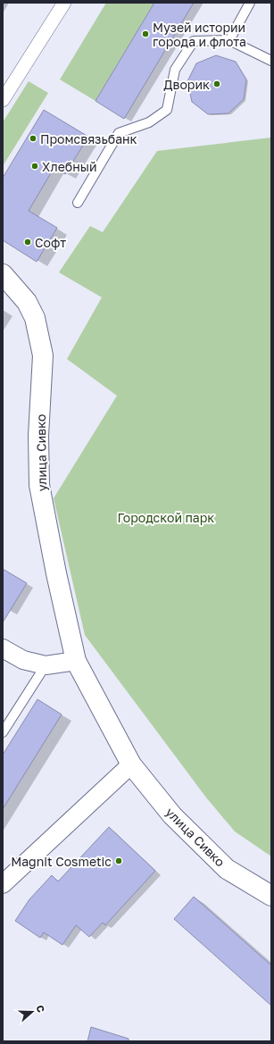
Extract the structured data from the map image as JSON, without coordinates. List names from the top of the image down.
{
  "streets": {
    "street": ["улица Сивко"]
  },
  "parks": ["Городской парк"],
  "places": [
    "Музей истории города и флота",
    "Дворик",
    "Промсвязьбанк",
    "Хлебный",
    "Софт",
    "Magnit Cosmetic"
  ],
  "north": "right"
}
